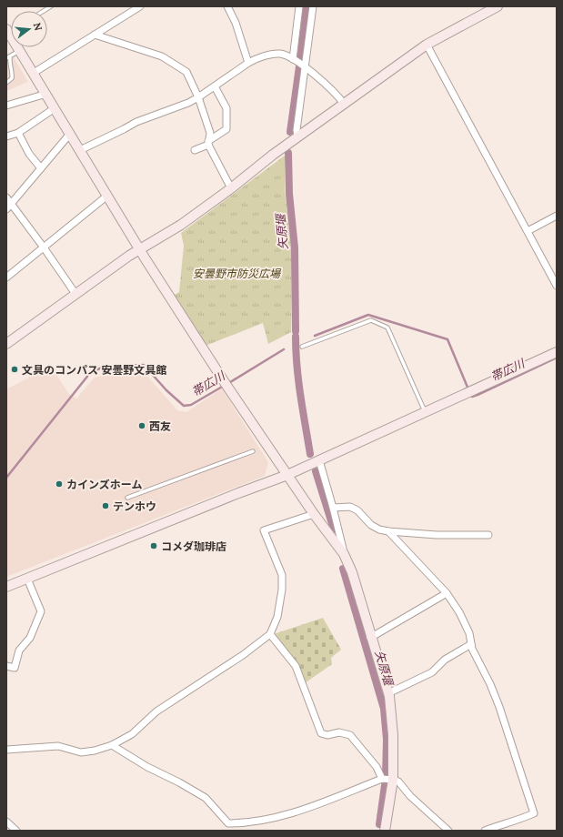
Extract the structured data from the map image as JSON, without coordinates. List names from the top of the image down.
{
  "water": ["矢原堰", "帯広川"],
  "parks": ["安曇野市防災広場"],
  "places": [
    "文具のコンパス 安曇野文具館",
    "西友",
    "カインズホーム",
    "テンホウ",
    "コメダ珈琲店"
  ],
  "north": "right"
}
